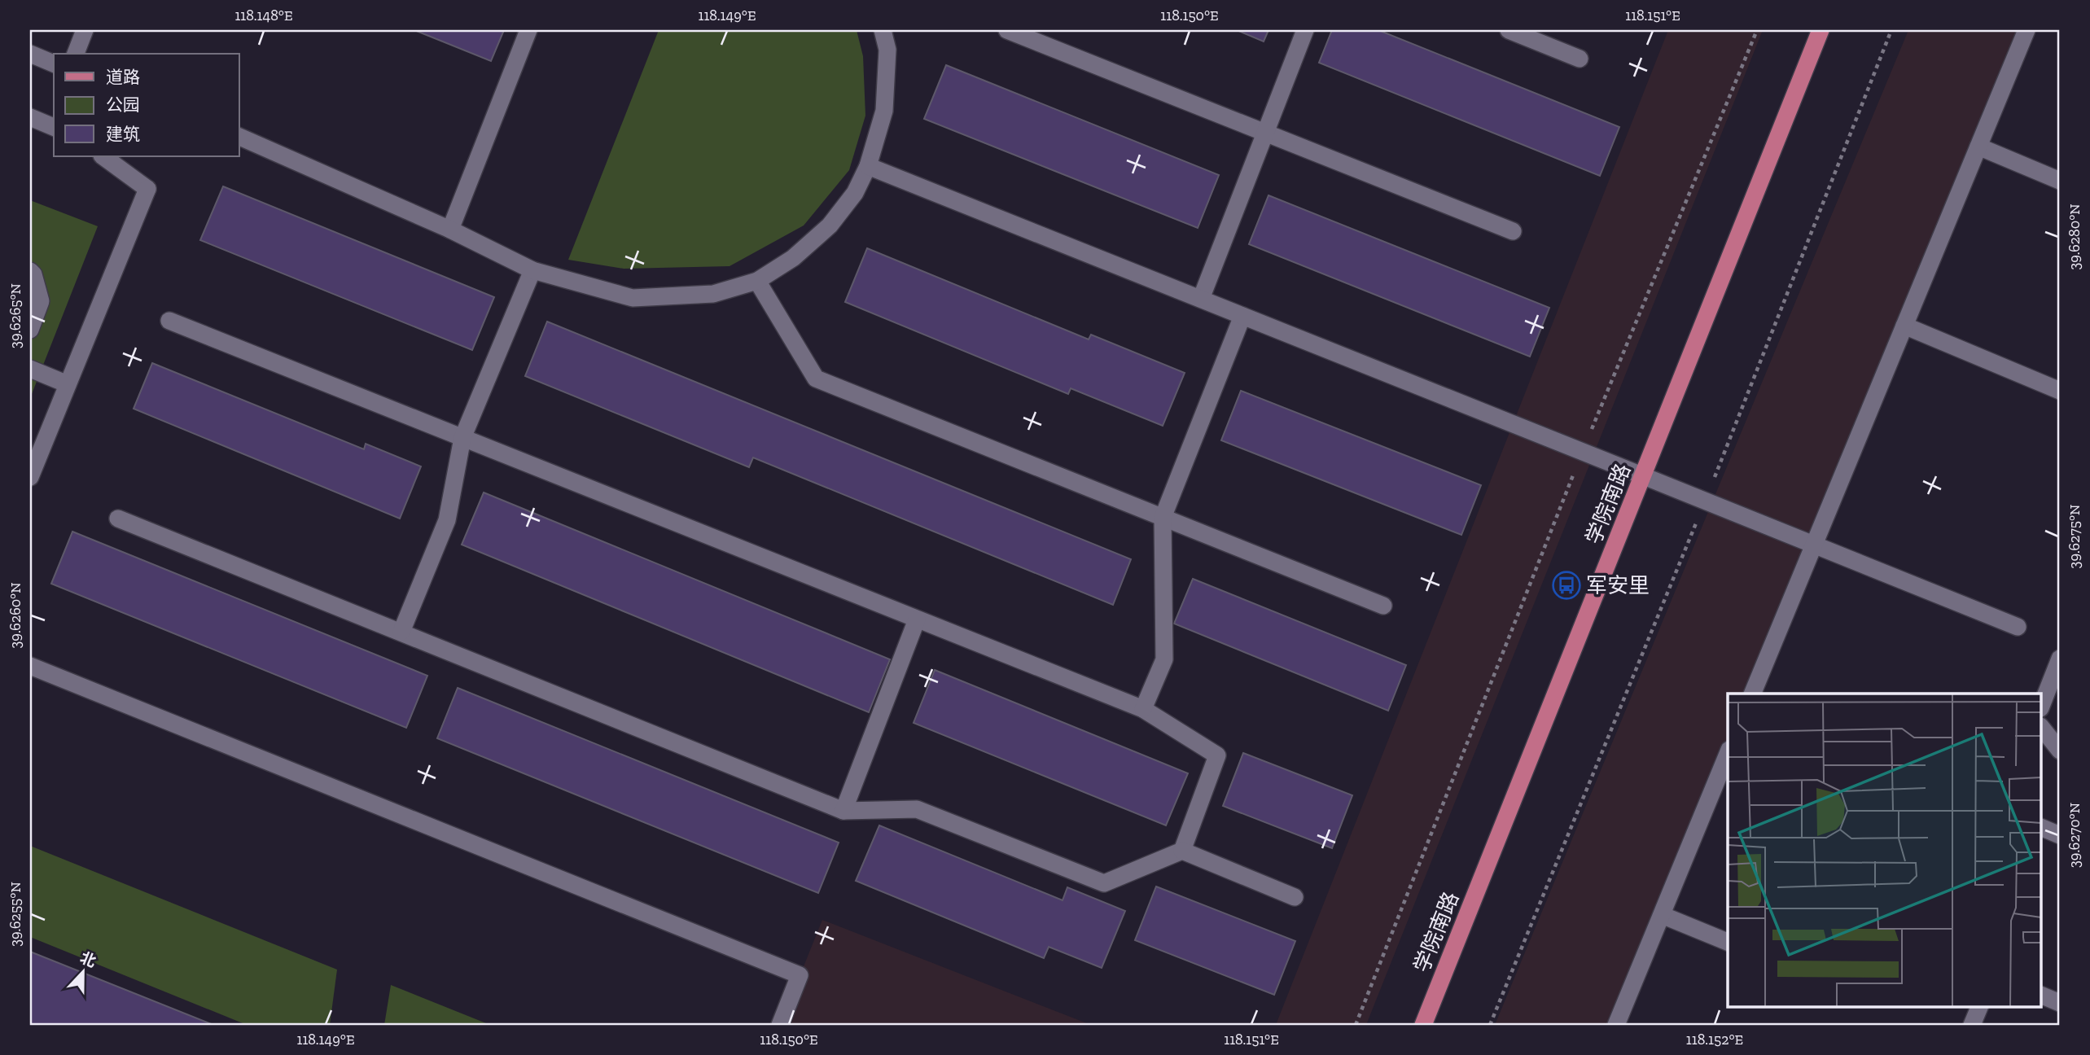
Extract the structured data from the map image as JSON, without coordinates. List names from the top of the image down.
{
  "streets": {
    "main road": ["学院南路"]
  },
  "places": {
    "bus stop": ["军安里"]
  },
  "legend": ["道路", "公园", "建筑"],
  "north": "top",
  "coordinates": [
    "118.148°E",
    "118.149°E",
    "118.150°E",
    "118.151°E",
    "39.6280°N",
    "39.6265°N",
    "39.6275°N",
    "39.6260°N",
    "39.6270°N",
    "39.6255°N",
    "118.152°E"
  ]
}
